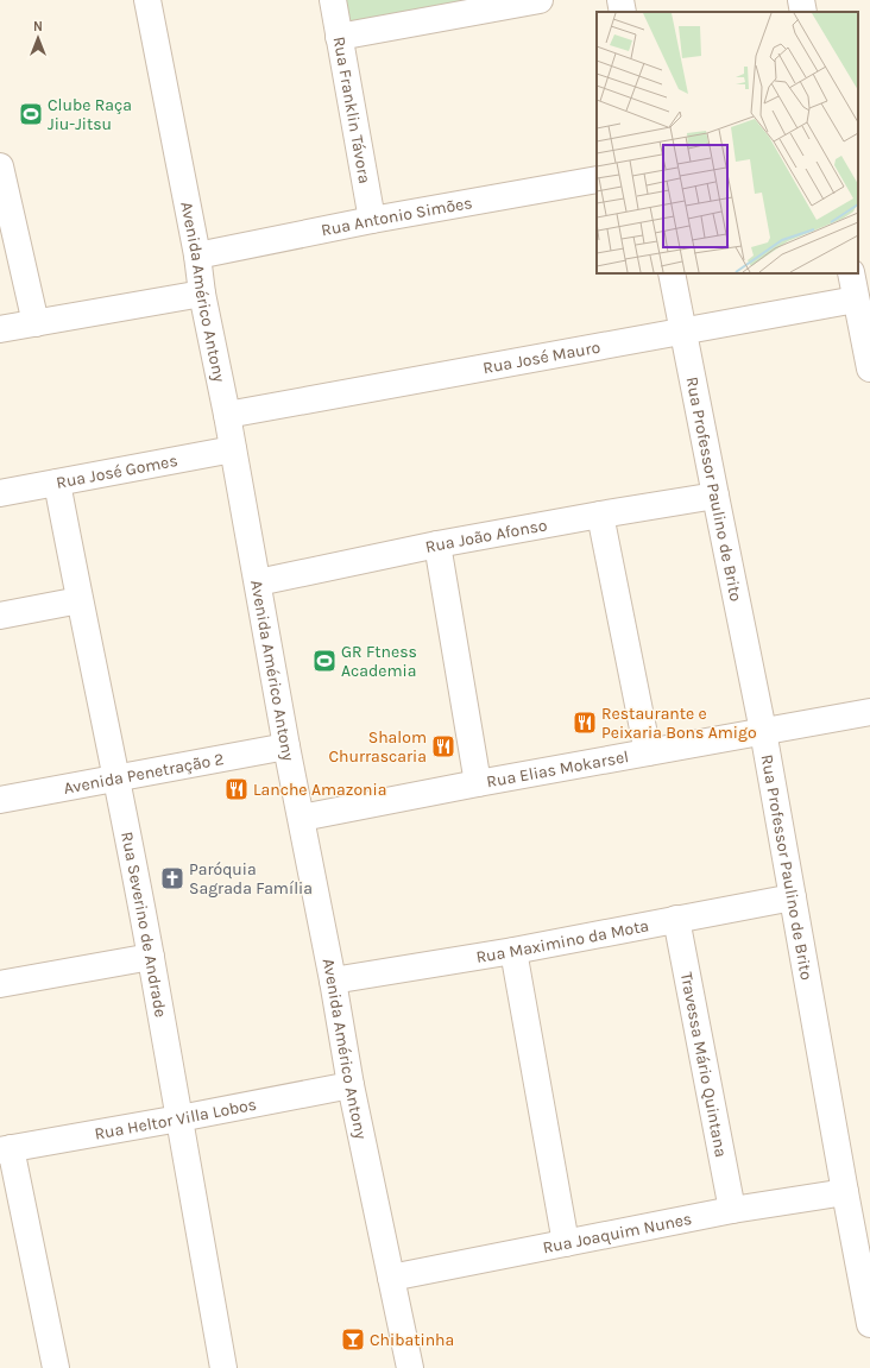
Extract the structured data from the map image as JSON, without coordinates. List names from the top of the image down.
{
  "streets": {
    "street": [
      "Rua Franklin Távora",
      "Rua Antonio Simões",
      "Avenida Américo Antony",
      "Rua José Mauro",
      "Rua José Gomes",
      "Rua Professor Paulino de Brito",
      "Rua João Afonso",
      "Rua Elias Mokarsel",
      "Avenida Penetração 2",
      "Rua Severino de Andrade",
      "Rua Maximino da Mota",
      "Travessa Mário Quintana",
      "Rua Heltor Villa Lobos",
      "Rua Joaquim Nunes"
    ]
  },
  "crossings": [
    ["Rua Franklin Távora", "Rua Antonio Simões"],
    ["Rua Antonio Simões", "Avenida Américo Antony"],
    ["Avenida Américo Antony", "Rua José Mauro"],
    ["Avenida Américo Antony", "Rua José Gomes"],
    ["Avenida Américo Antony", "Rua João Afonso"],
    ["Avenida Américo Antony", "Rua Elias Mokarsel"],
    ["Avenida Américo Antony", "Avenida Penetração 2"],
    ["Avenida Américo Antony", "Rua Maximino da Mota"],
    ["Avenida Américo Antony", "Rua Heltor Villa Lobos"],
    ["Avenida Américo Antony", "Rua Joaquim Nunes"],
    ["Rua José Mauro", "Rua Professor Paulino de Brito"],
    ["Rua José Gomes", "Rua Severino de Andrade"],
    ["Rua Professor Paulino de Brito", "Rua João Afonso"],
    ["Rua Professor Paulino de Brito", "Rua Elias Mokarsel"],
    ["Rua Professor Paulino de Brito", "Rua Maximino da Mota"],
    ["Rua Professor Paulino de Brito", "Rua Joaquim Nunes"],
    ["Avenida Penetração 2", "Rua Severino de Andrade"],
    ["Rua Severino de Andrade", "Rua Heltor Villa Lobos"],
    ["Rua Maximino da Mota", "Travessa Mário Quintana"],
    ["Travessa Mário Quintana", "Rua Joaquim Nunes"]
  ],
  "places": {
    "sports": ["Clube Raça Jiu-Jitsu", "GR Ftness Academia"],
    "restaurant": ["Restaurante e Peixaria Bons Amigo", "Shalom Churrascaria", "Lanche Amazonia"],
    "church": ["Paróquia Sagrada Família"],
    "bar": ["Chibatinha"]
  },
  "north": "top"
}
